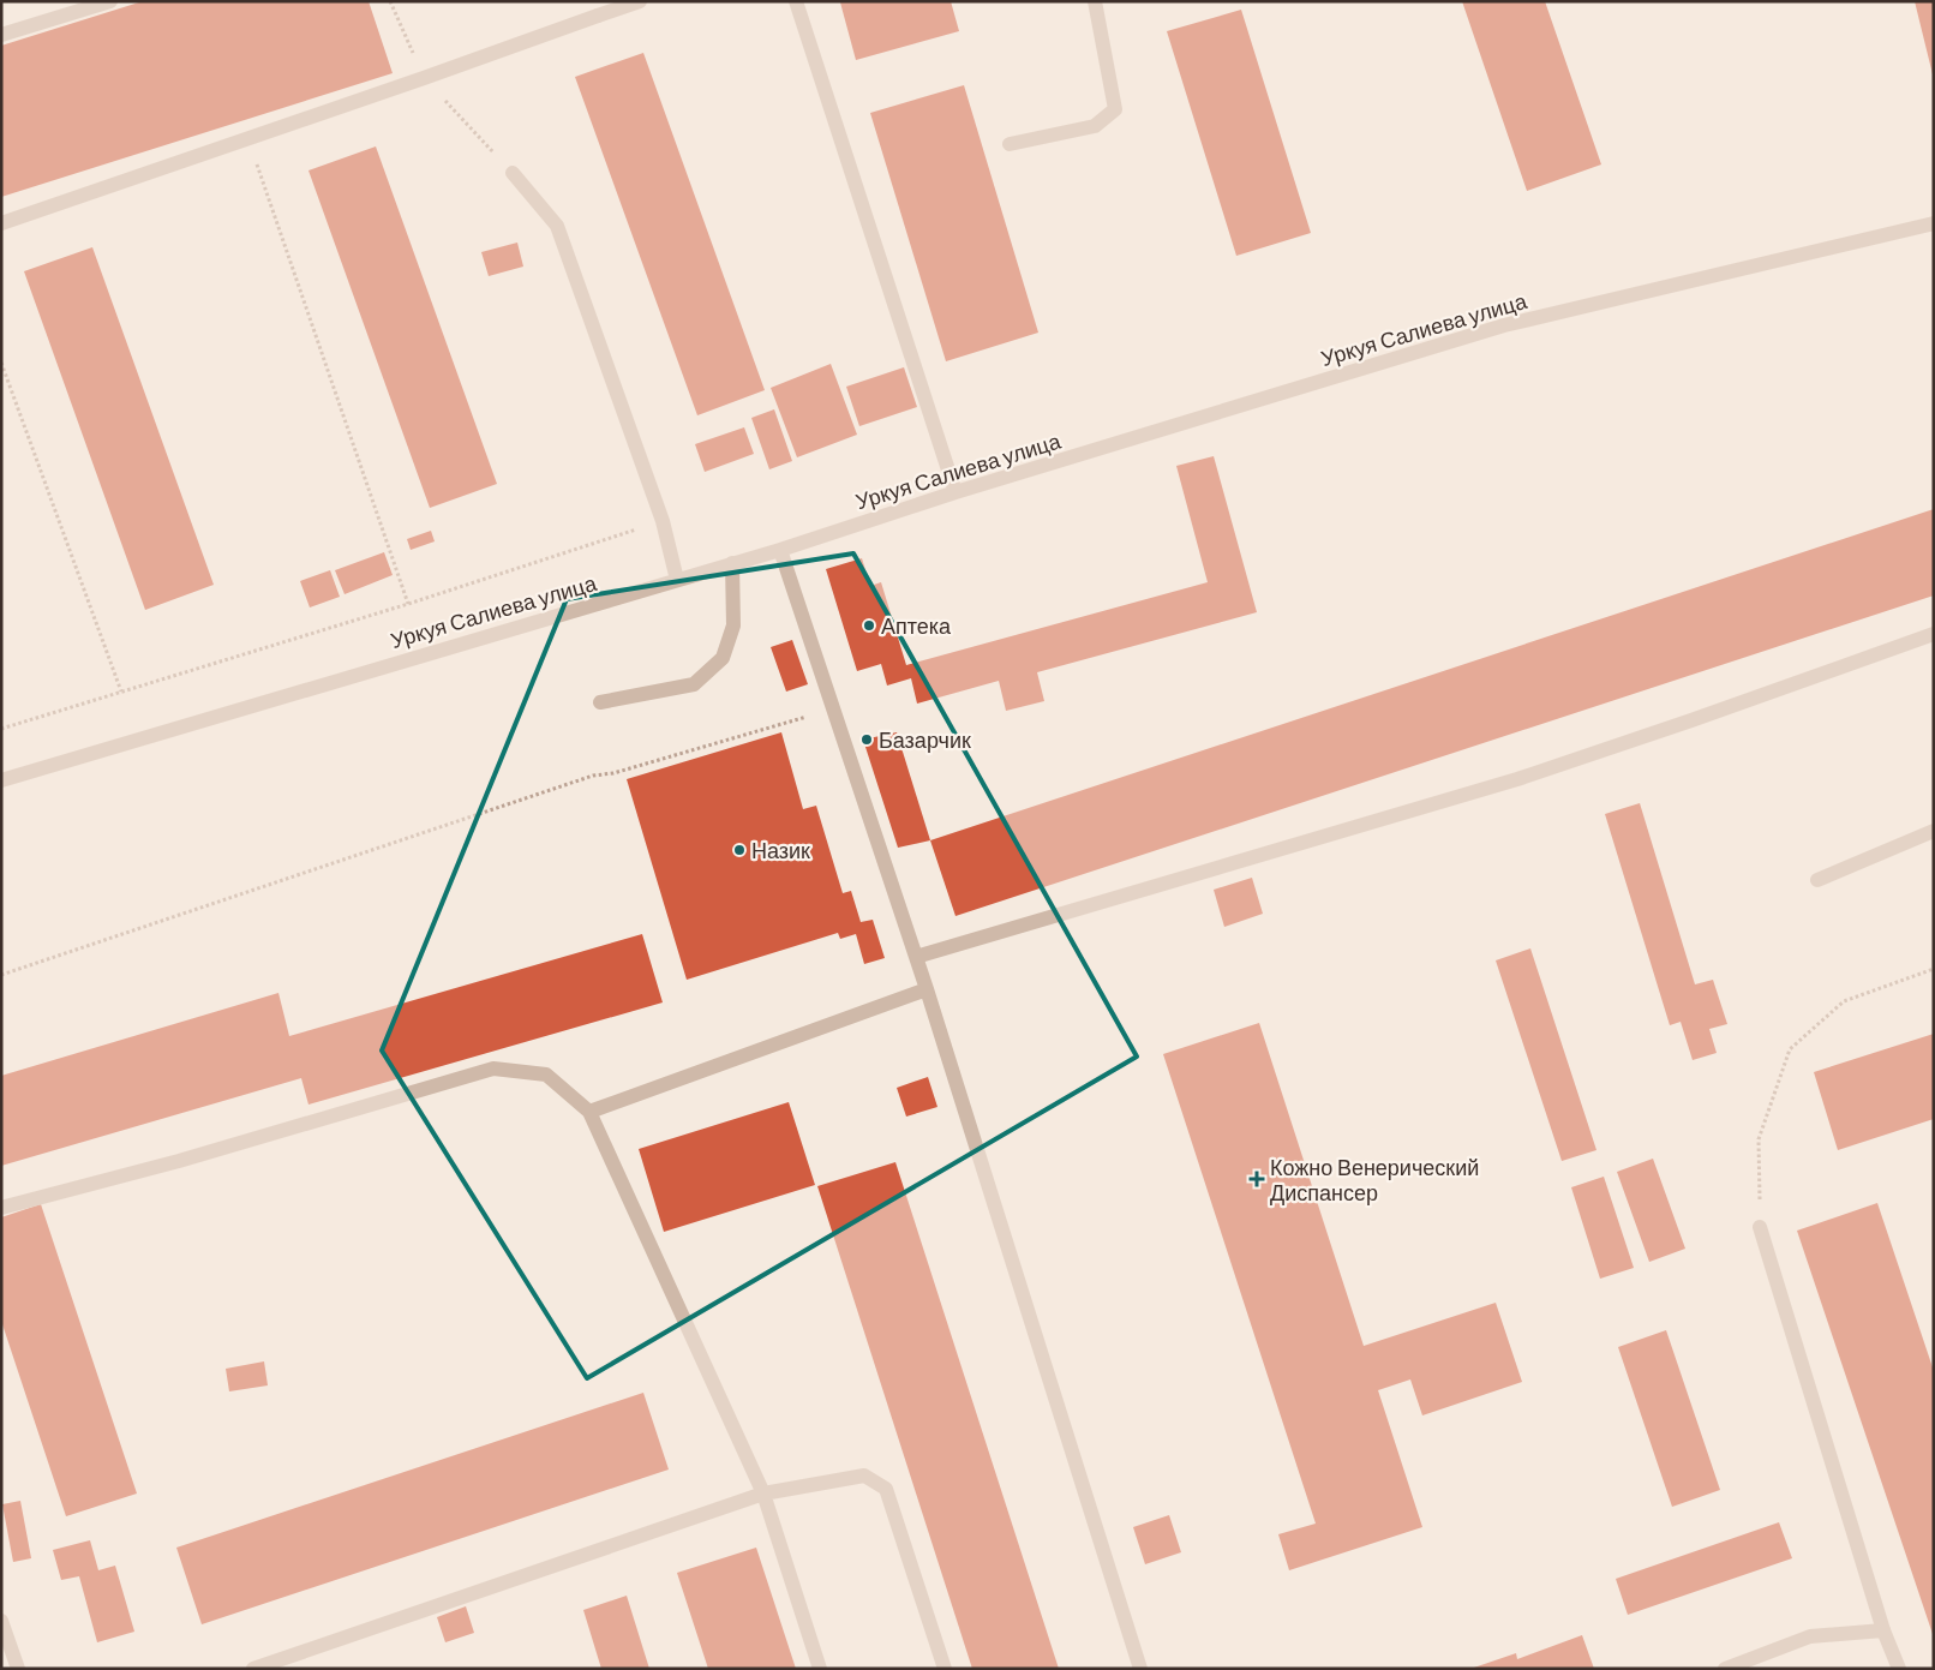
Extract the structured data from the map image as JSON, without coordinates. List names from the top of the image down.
{
  "streets": {
    "street": ["Уркуя Салиева улица"]
  },
  "places": {
    "other": ["Аптека", "Базарчик", "Назик"],
    "health": ["Кожно Венерический Диспансер"]
  }
}
